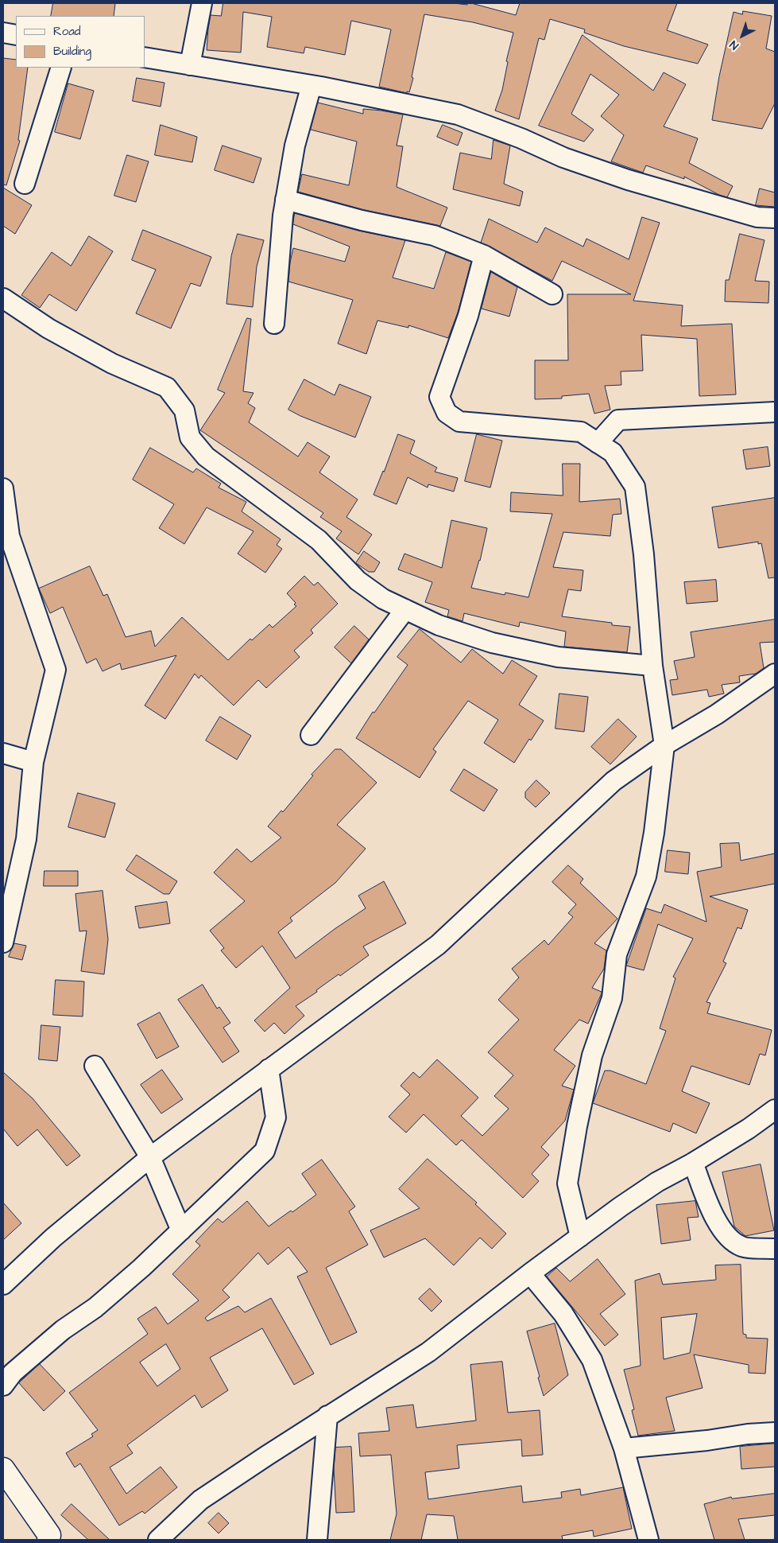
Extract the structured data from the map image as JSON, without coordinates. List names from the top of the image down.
{
  "legend": ["Road", "Building"],
  "north": "bottom left"
}
